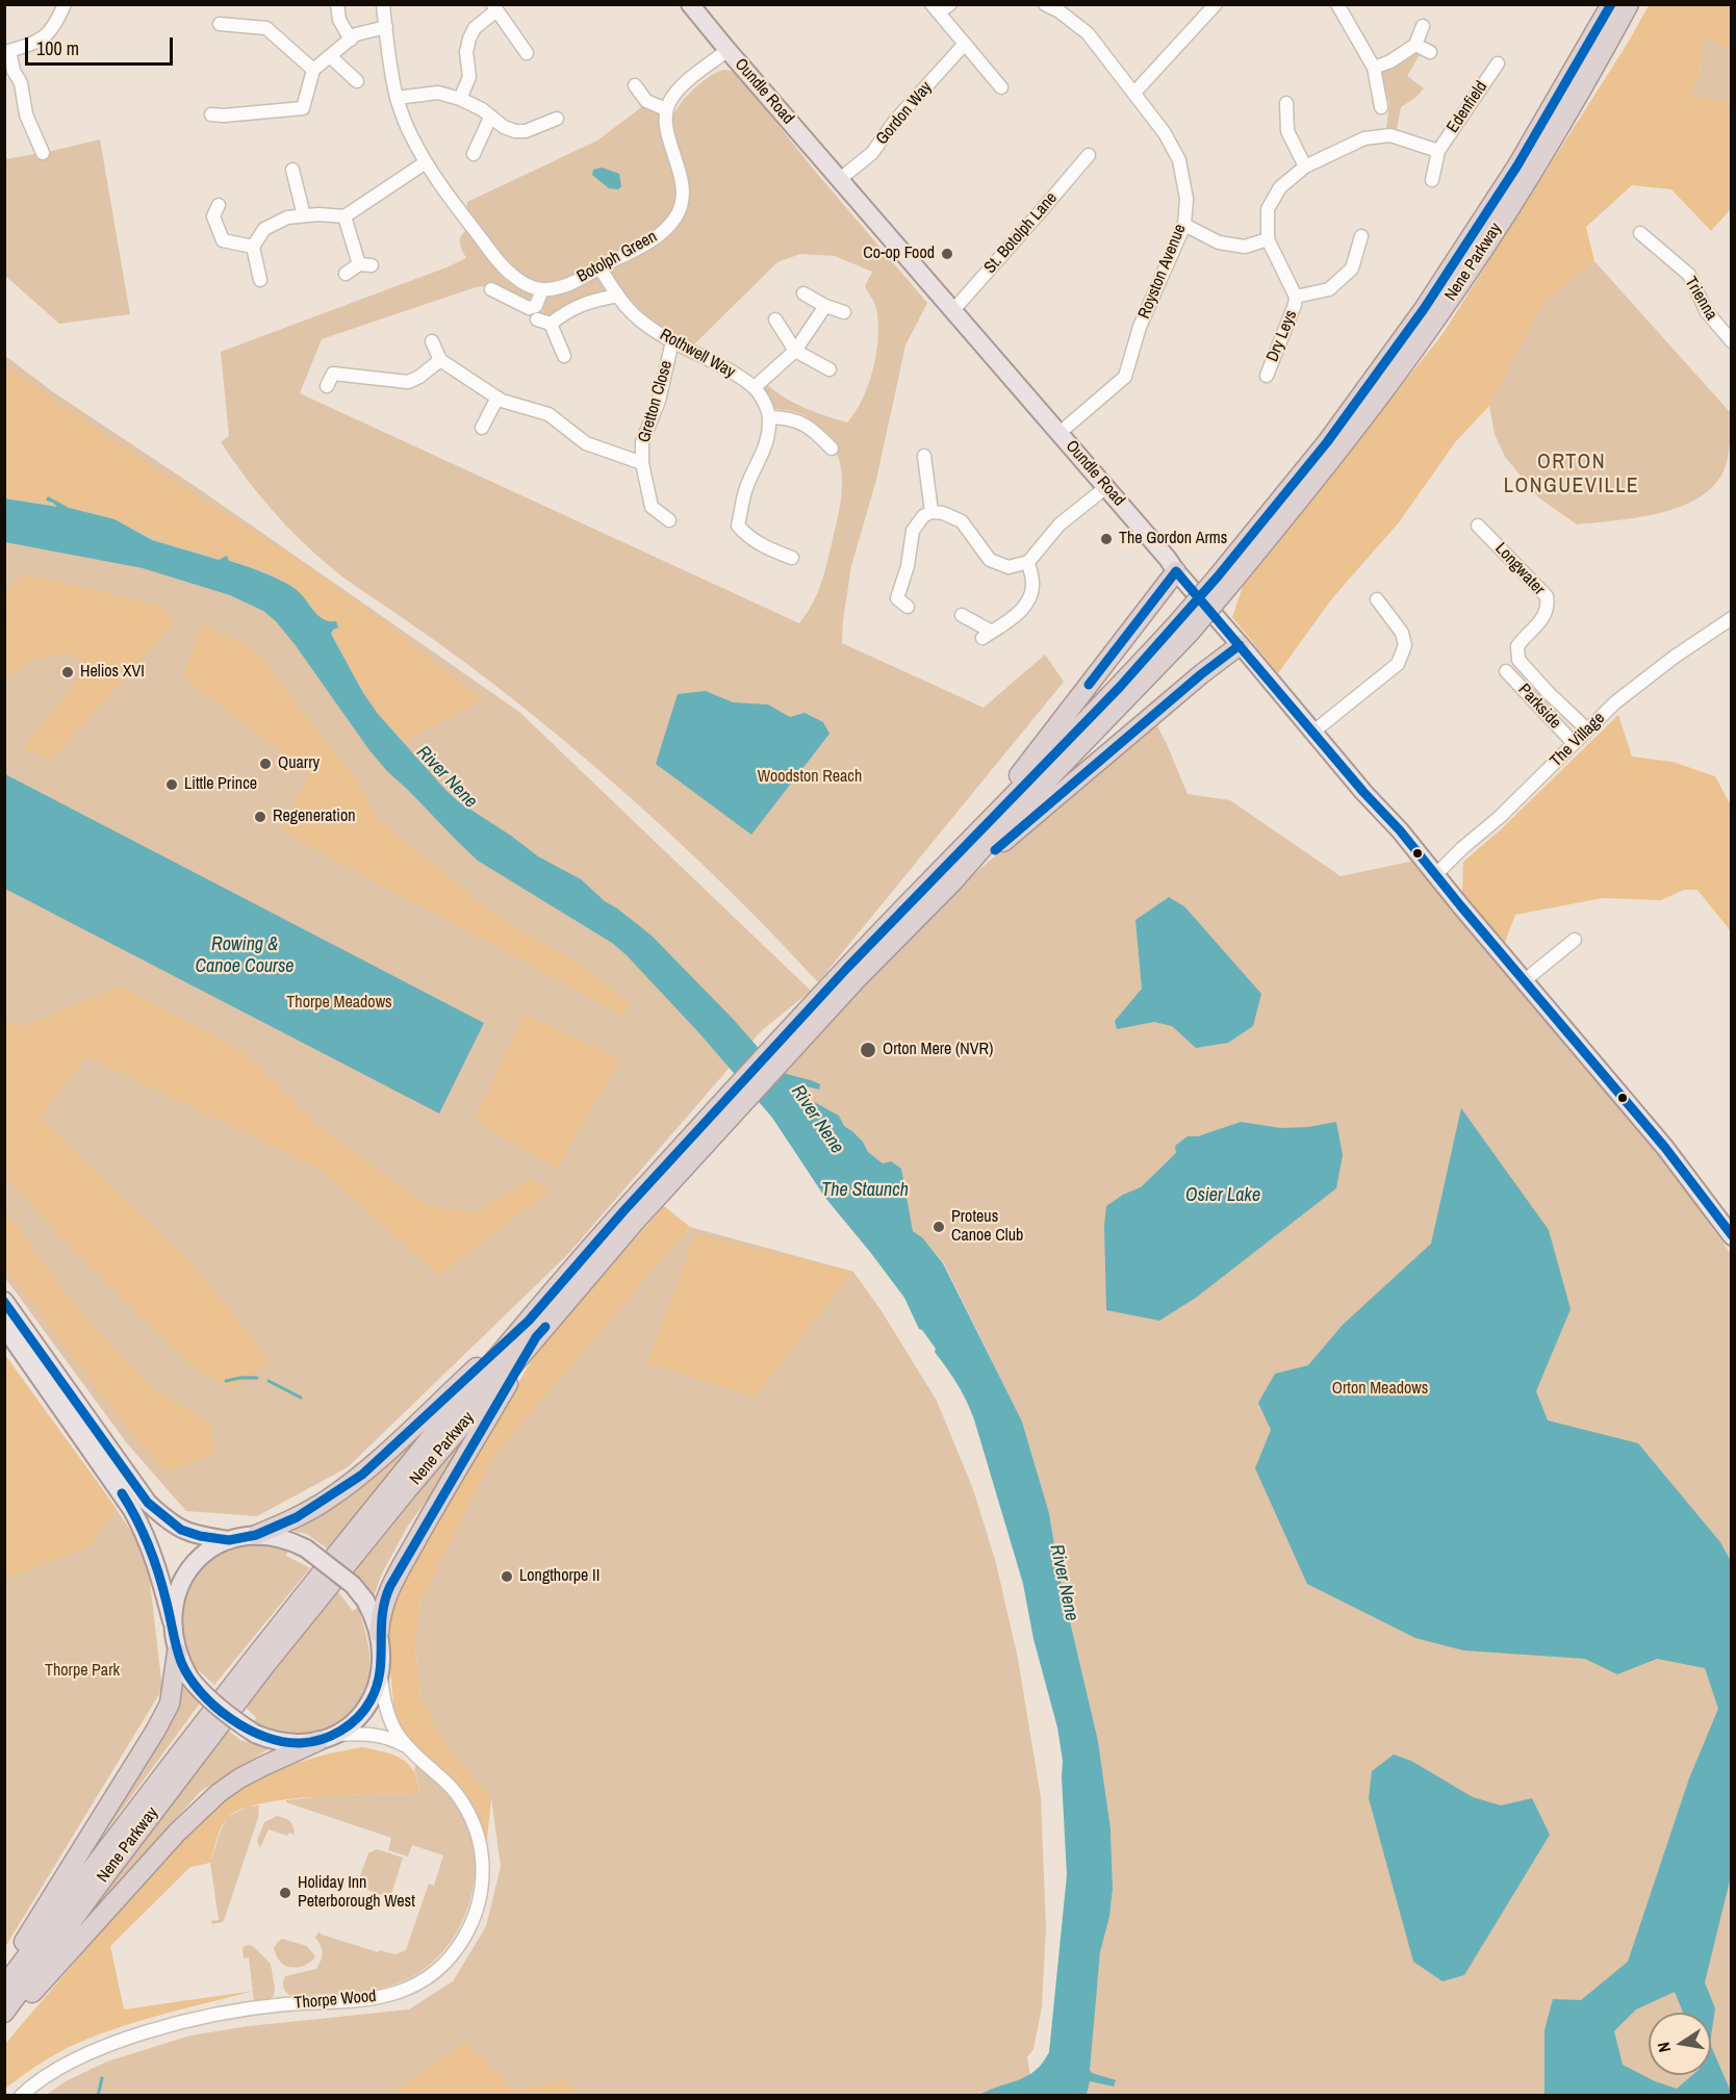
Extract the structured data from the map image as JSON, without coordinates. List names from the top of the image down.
{
  "streets": {
    "highway": ["Nene Parkway"],
    "main road": ["Oundle Road"],
    "street": [
      "Edenfield",
      "Gordon Way",
      "St. Botolph Lane",
      "Botolph Green",
      "Royston Avenue",
      "Trienna",
      "Dry Leys",
      "Rothwell Way",
      "Gretton Close",
      "Longwater",
      "Parkside",
      "The Village",
      "Thorpe Wood"
    ]
  },
  "crossings": [
    ["Oundle Road", "Gordon Way"],
    ["Oundle Road", "St. Botolph Lane"],
    ["Oundle Road", "Royston Avenue"],
    ["Oundle Road", "The Village"],
    ["Edenfield", "Dry Leys"],
    ["Botolph Green", "Rothwell Way"],
    ["Rothwell Way", "Gretton Close"],
    ["Longwater", "The Village"],
    ["Parkside", "The Village"]
  ],
  "districts": ["ORTON LONGUEVILLE"],
  "water": [
    "River Nene",
    "Rowing & Canoe Course",
    "The Staunch",
    "Osier Lake"
  ],
  "parks": [
    "Woodston Reach",
    "Thorpe Meadows",
    "Orton Meadows",
    "Thorpe Park"
  ],
  "places": [
    "Co-op Food",
    "The Gordon Arms",
    "Helios XVI",
    "Quarry",
    "Little Prince",
    "Regeneration",
    "Orton Mere (NVR)",
    "Proteus Canoe Club",
    "Longthorpe II",
    "Holiday Inn Peterborough West"
  ],
  "scale_bar": "100 m",
  "north": "left"
}
